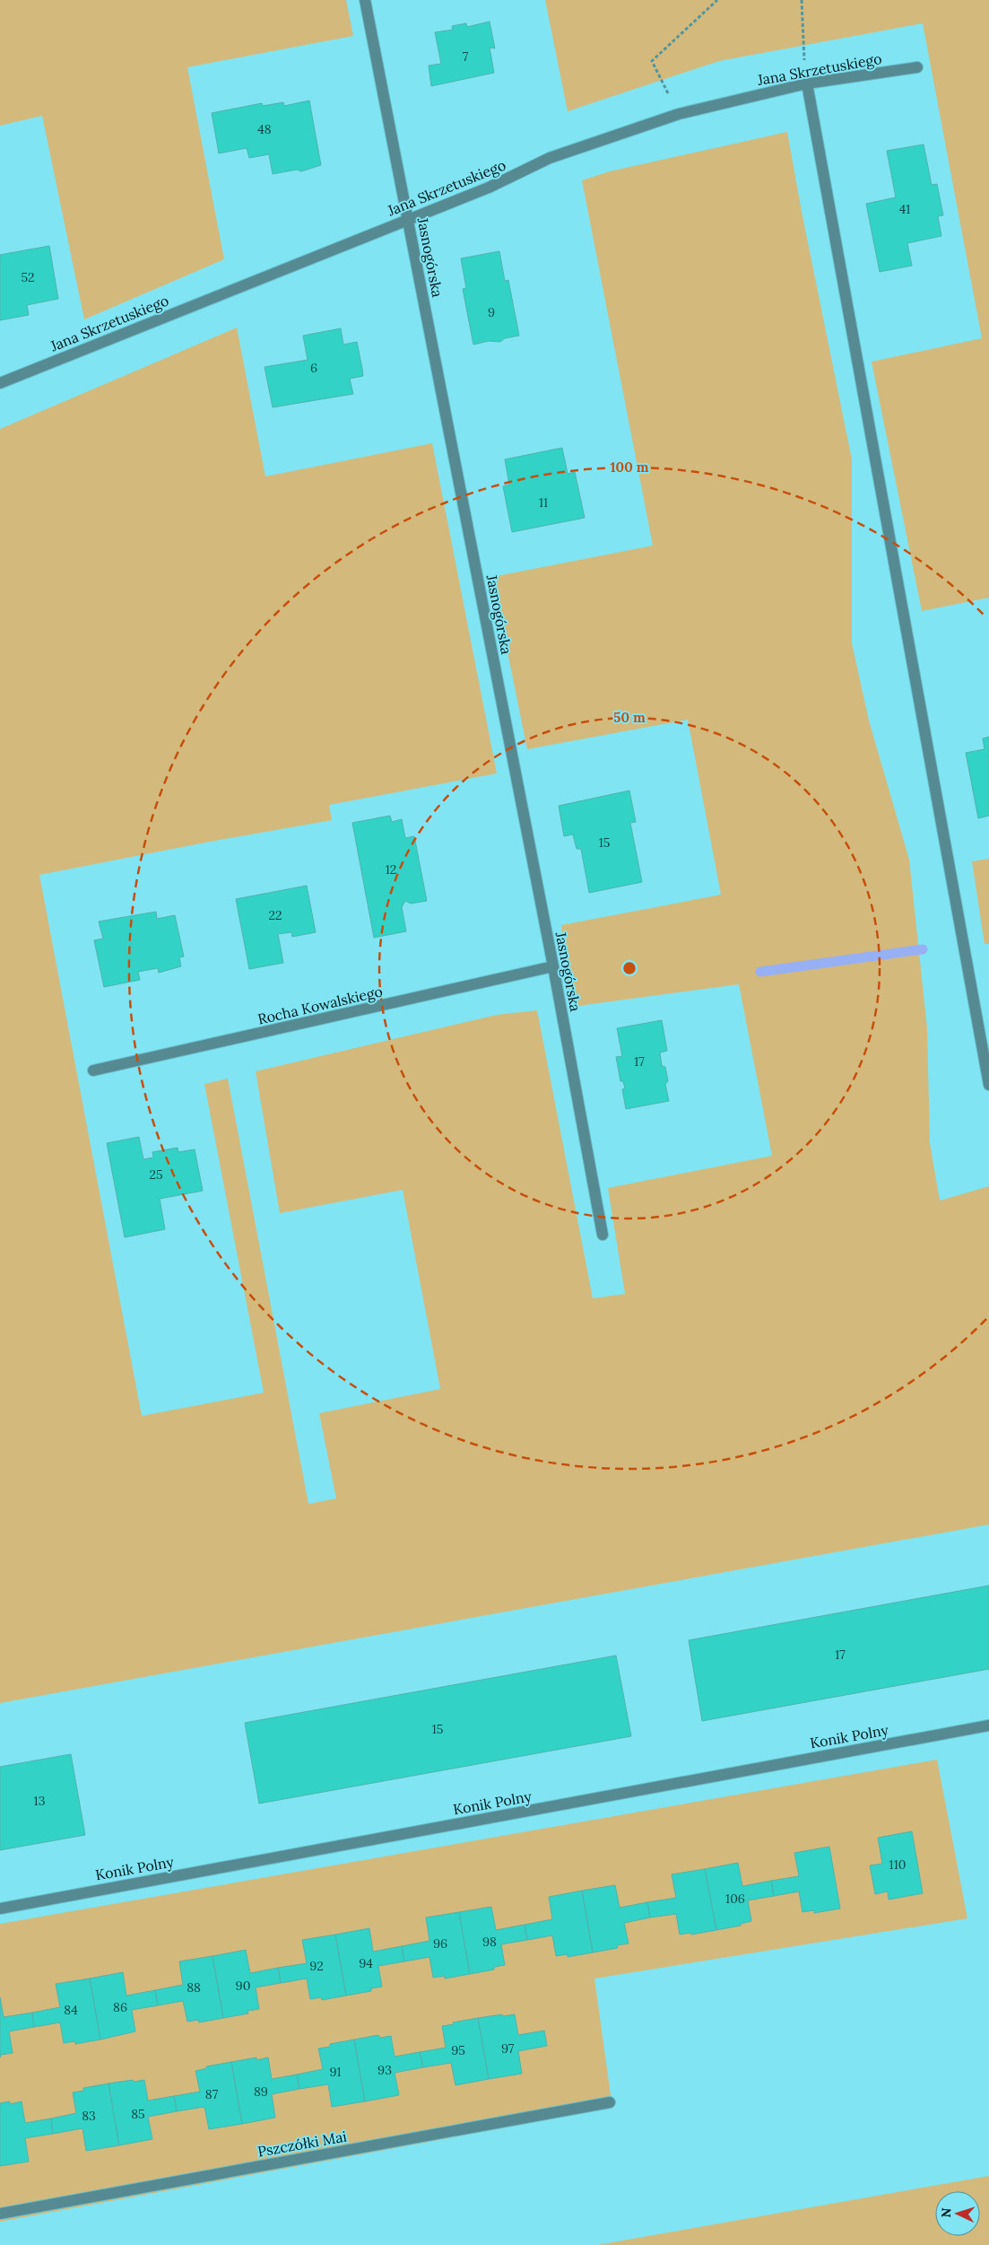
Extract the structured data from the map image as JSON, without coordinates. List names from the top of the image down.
{
  "streets": {
    "street": [
      "Jana Skrzetuskiego",
      "Jasnogórska",
      "Rocha Kowalskiego",
      "Konik Polny",
      "Pszczółki Mai"
    ]
  },
  "crossings": [
    ["Jana Skrzetuskiego", "Jasnogórska"],
    ["Jasnogórska", "Rocha Kowalskiego"]
  ],
  "house_numbers": [
    "7",
    "48",
    "41",
    "52",
    "9",
    "6",
    "11",
    "15",
    "12",
    "22",
    "17",
    "25",
    "17",
    "15",
    "13",
    "110",
    "106",
    "98",
    "96",
    "94",
    "92",
    "90",
    "88",
    "86",
    "84",
    "97",
    "95",
    "93",
    "91",
    "89",
    "87",
    "85",
    "83"
  ],
  "north": "left",
  "rings": ["100 m", "50 m"]
}
